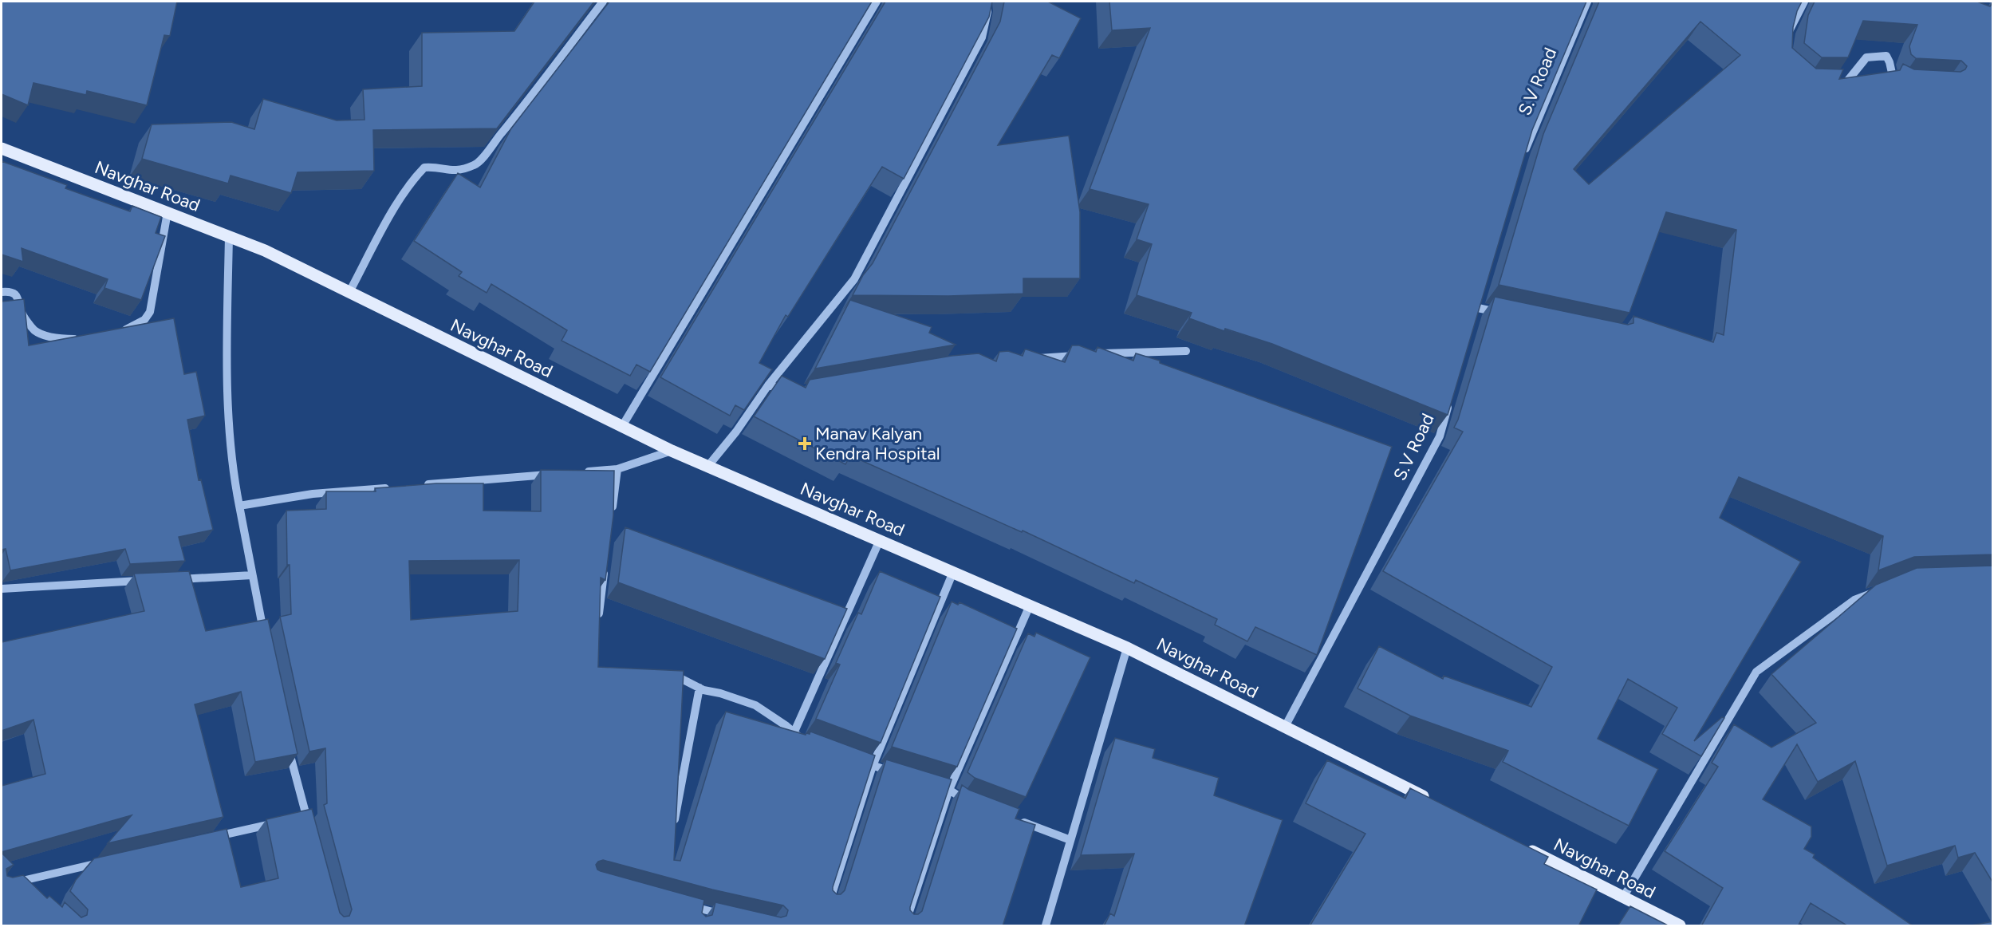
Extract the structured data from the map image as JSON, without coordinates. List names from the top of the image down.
{
  "streets": {
    "main road": ["Navghar Road"],
    "street": ["S.V Road"]
  },
  "crossings": [
    ["S.V Road", "Navghar Road"]
  ],
  "places": {
    "health": ["Manav Kalyan Kendra Hospital"]
  }
}
